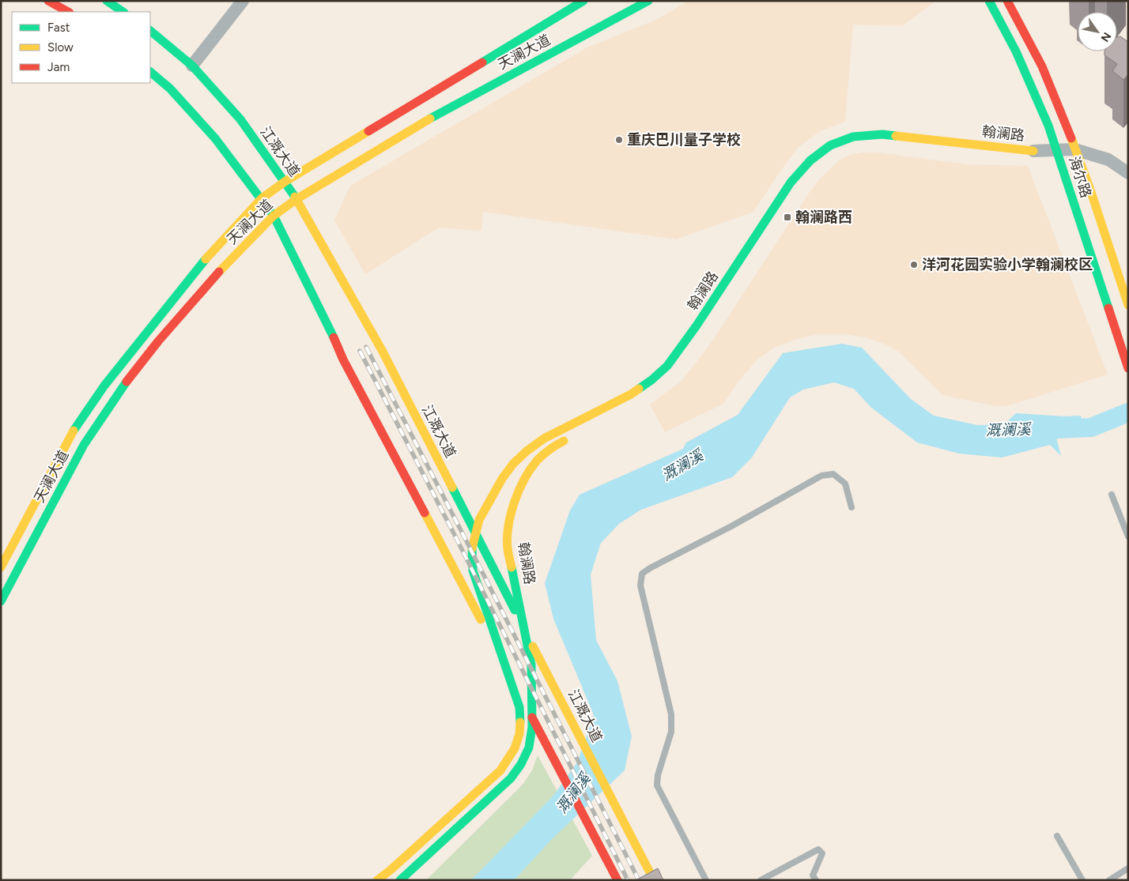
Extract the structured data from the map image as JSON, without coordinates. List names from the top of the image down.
{
  "streets": {
    "street": [
      "天澜大道",
      "翰澜路",
      "江溉大道",
      "海尔路"
    ]
  },
  "crossings": [
    ["天澜大道", "江溉大道"]
  ],
  "water": ["溉澜溪"],
  "places": {
    "other": ["重庆巴川量子学校", "洋河花园实验小学翰澜校区"],
    "transit": ["翰澜路西"]
  },
  "legend": ["Fast", "Slow", "Jam"],
  "north": "bottom right"
}
